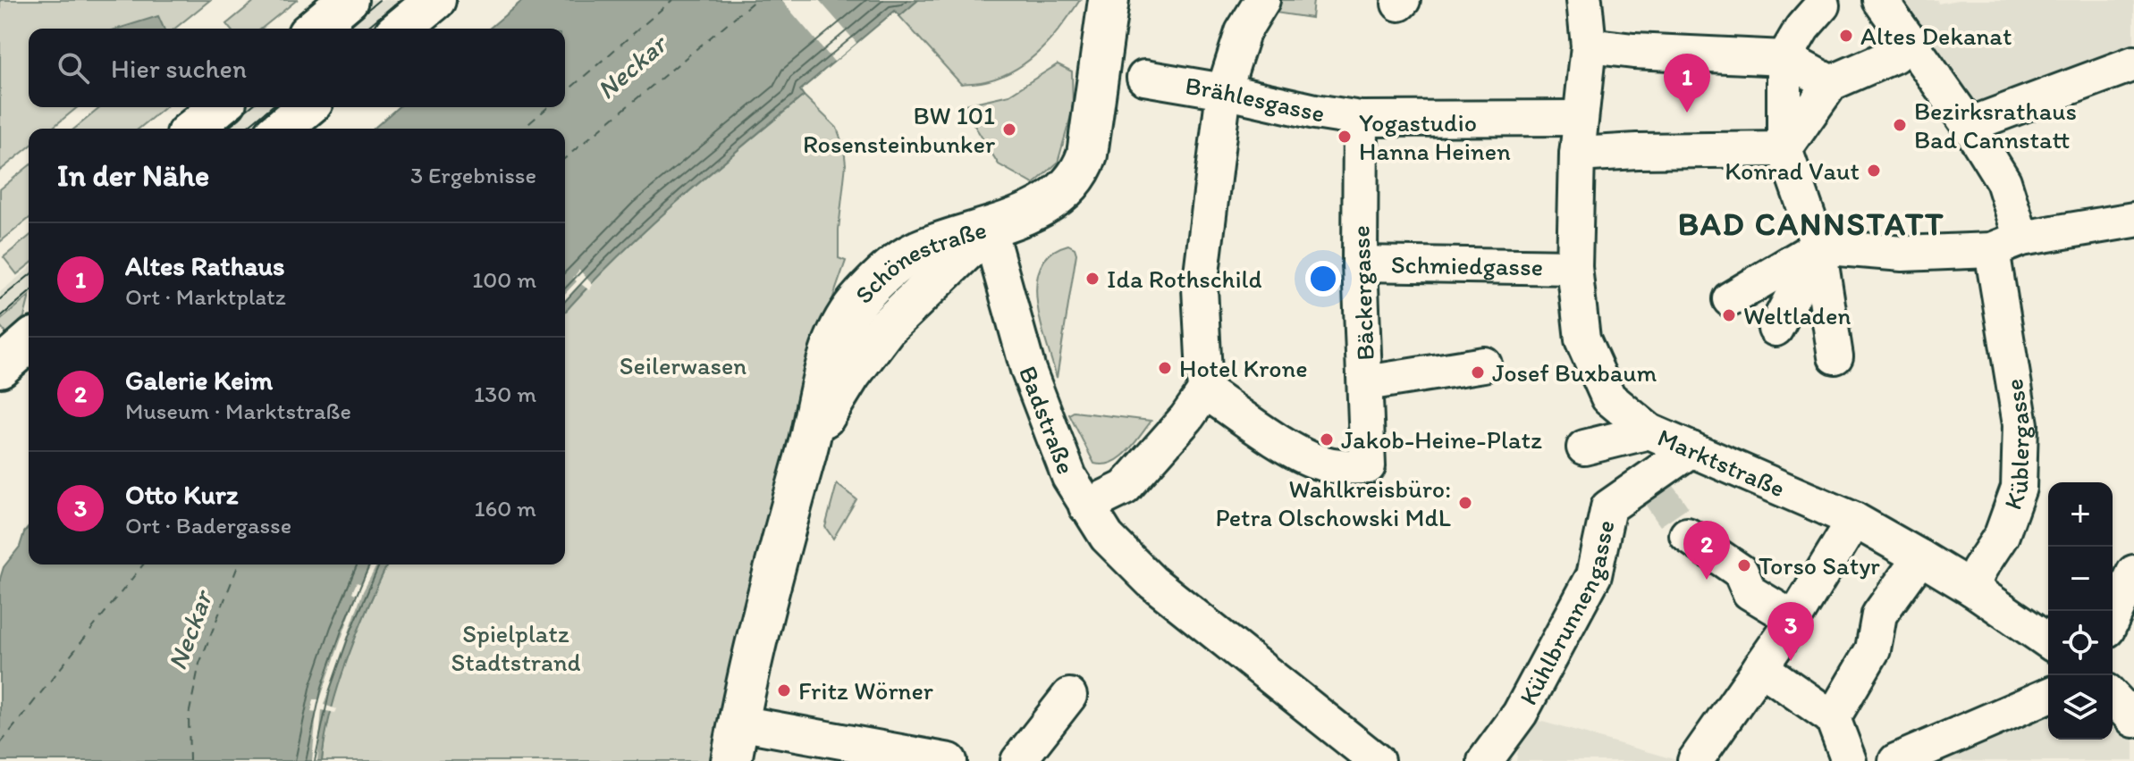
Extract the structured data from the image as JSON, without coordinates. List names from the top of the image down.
{
  "streets": {
    "main road": ["Schönestraße"],
    "street": [
      "Brählesgasse",
      "Schmiedgasse",
      "Bäckergasse",
      "Badstraße",
      "Küblergasse",
      "Marktstraße",
      "Kühlbrunnengasse"
    ]
  },
  "crossings": [
    ["Brählesgasse", "Bäckergasse"],
    ["Brählesgasse", "Marktstraße"],
    ["Schmiedgasse", "Bäckergasse"],
    ["Schmiedgasse", "Marktstraße"],
    ["Schönestraße", "Badstraße"],
    ["Küblergasse", "Marktstraße"],
    ["Marktstraße", "Kühlbrunnengasse"]
  ],
  "districts": ["BAD CANNSTATT"],
  "water": ["Neckar"],
  "parks": ["Seilerwasen", "Spielplatz Stadtstrand"],
  "places": [
    "Altes Dekanat",
    "Bezirksrathaus Bad Cannstatt",
    "BW 101 Rosensteinbunker",
    "Yogastudio Hanna Heinen",
    "Konrad Vaut",
    "Ida Rothschild",
    "Weltladen",
    "Hotel Krone",
    "Josef Buxbaum",
    "Jakob-Heine-Platz",
    "Wahlkreisbüro: Petra Olschowski MdL",
    "Torso Satyr",
    "Fritz Wörner"
  ],
  "page": {
    "search": "Hier suchen",
    "pins": ["1", "2", "3"],
    "heading": ["In der Nähe", "3 Ergebnisse"],
    "list": [
      {
        "mark": "1",
        "name": "Altes Rathaus",
        "note": "Ort · Marktplatz",
        "value": "100 m"
      },
      {
        "mark": "2",
        "name": "Galerie Keim",
        "note": "Museum · Marktstraße",
        "value": "130 m"
      },
      {
        "mark": "3",
        "name": "Otto Kurz",
        "note": "Ort · Badergasse",
        "value": "160 m"
      }
    ],
    "map_buttons": ["+", "−"]
  }
}
